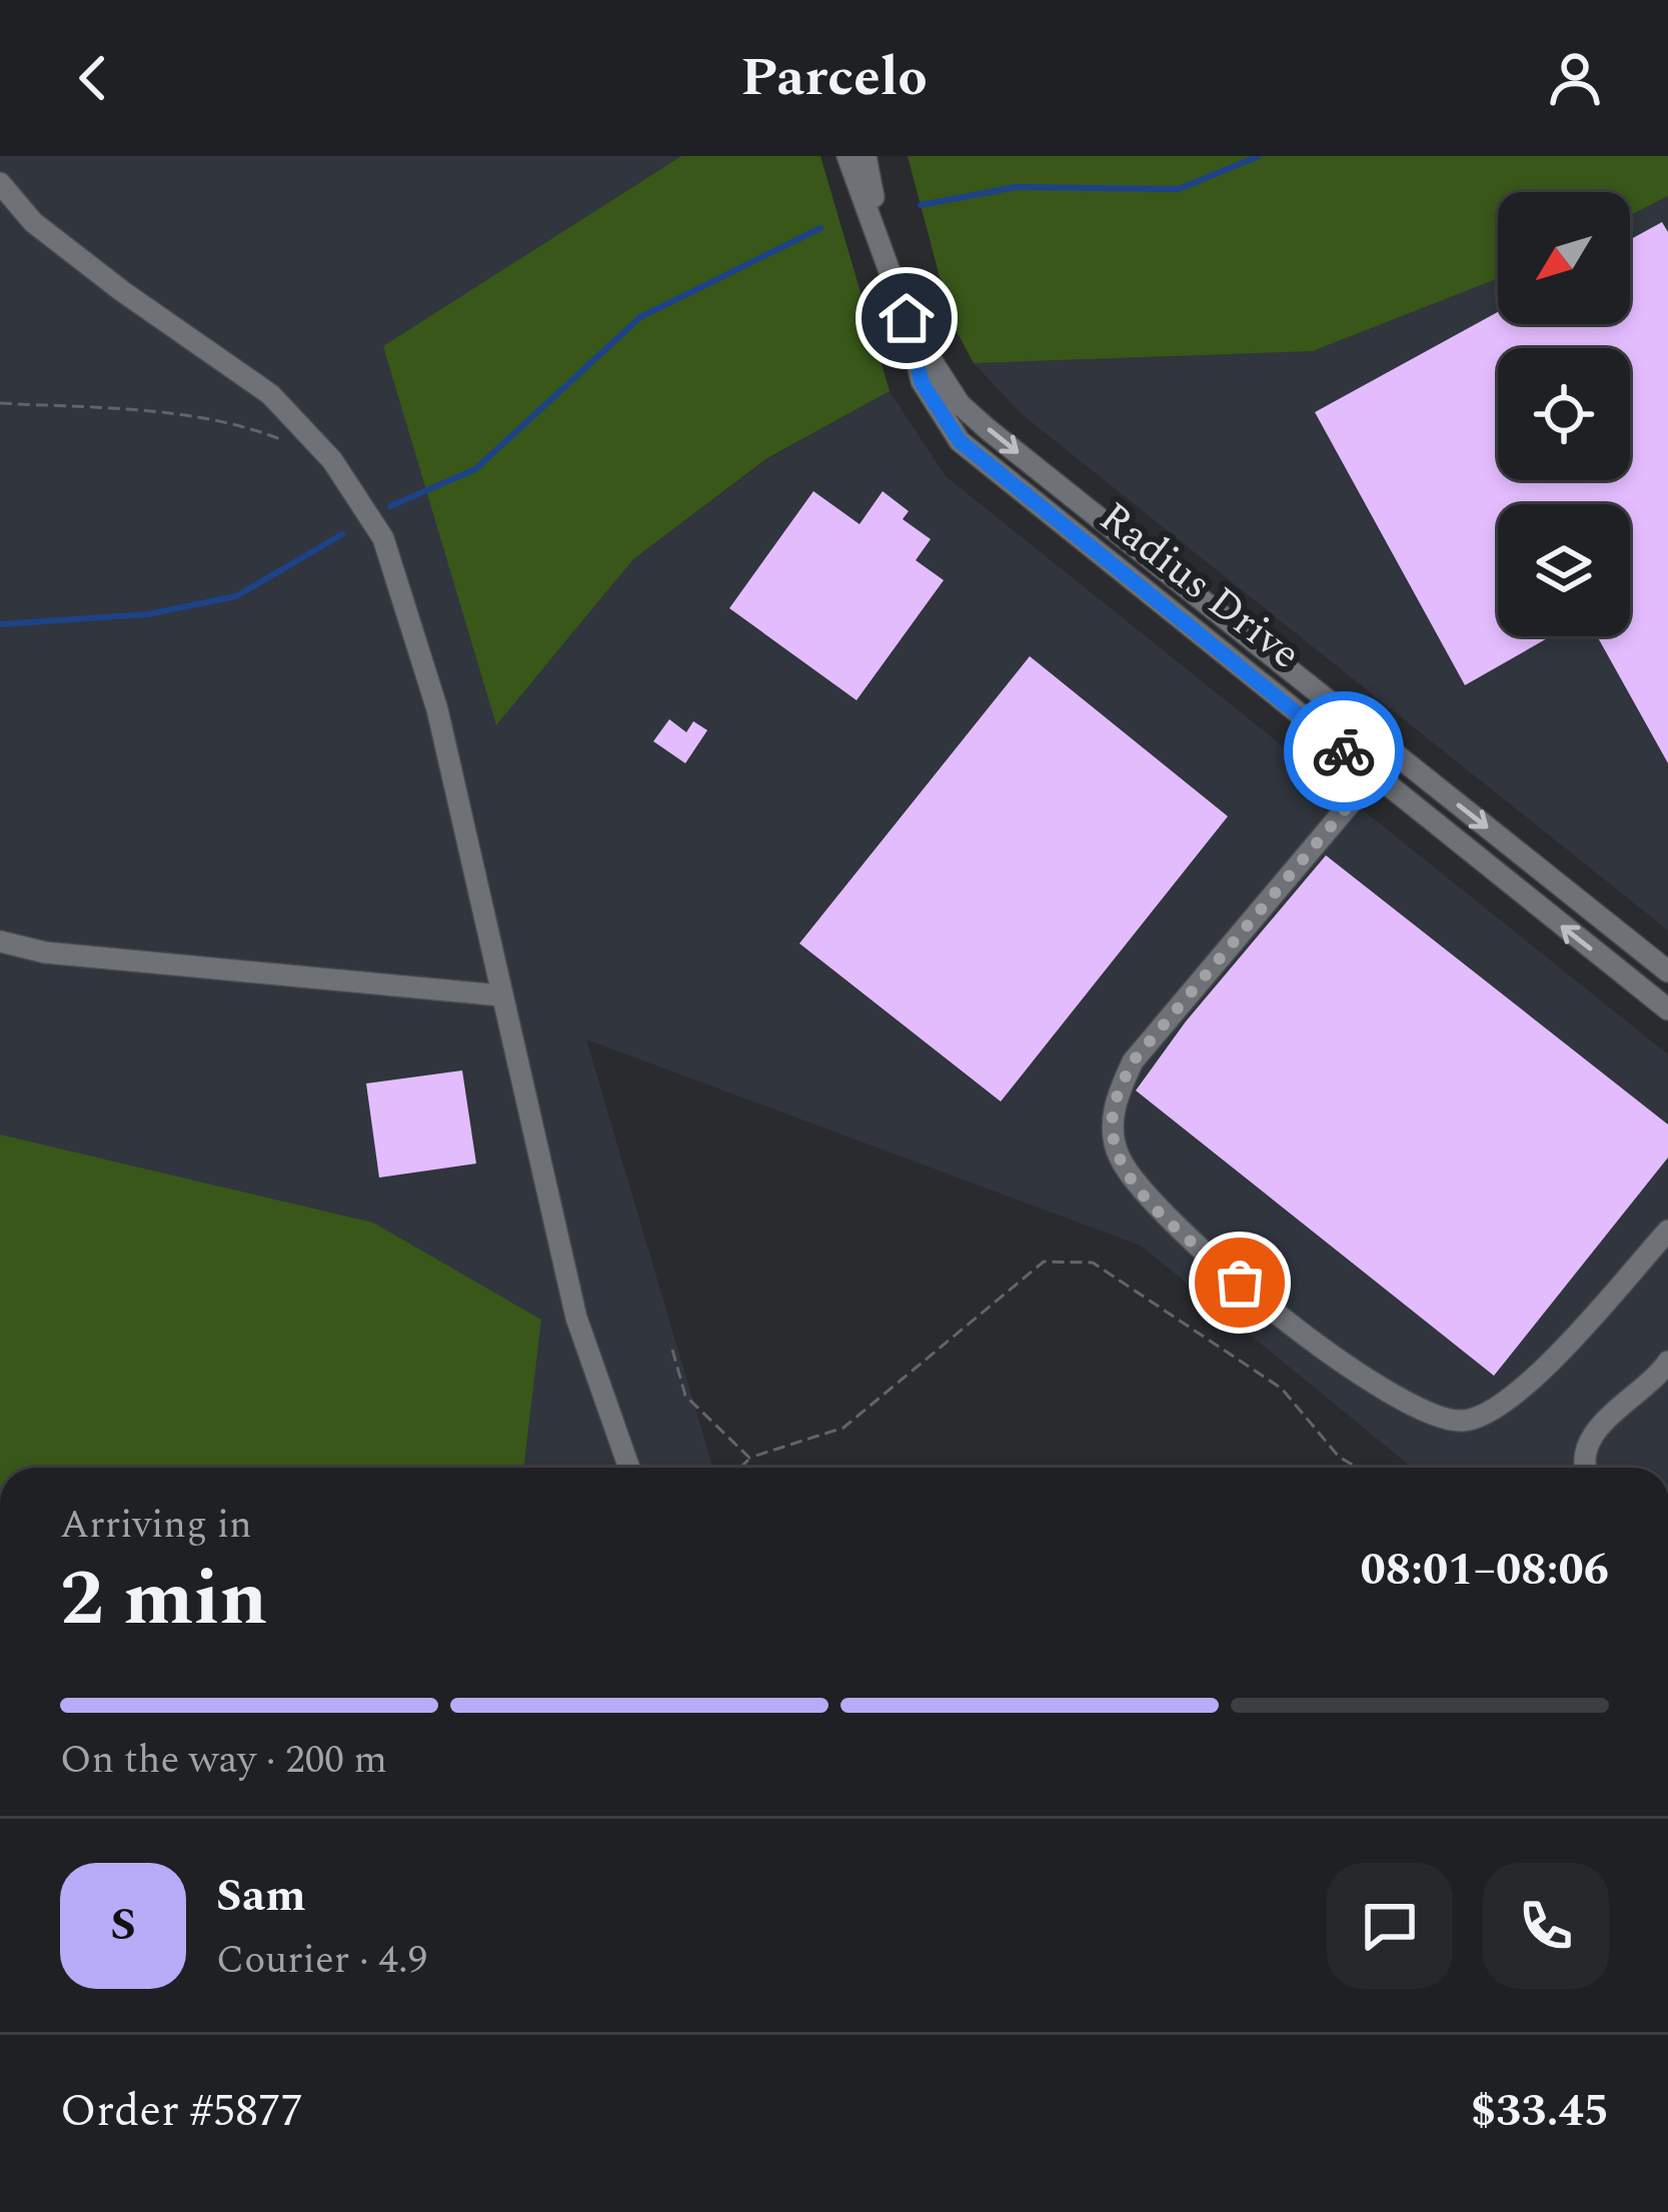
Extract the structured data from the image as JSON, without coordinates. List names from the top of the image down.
{
  "streets": {
    "street": ["Radius Drive"]
  },
  "north": "bottom left",
  "page": {
    "header": "Parcelo",
    "heading": ["2 min", "Arriving in", "08:01–08:06"],
    "panel": [
      "Sam",
      "Courier · 4.9",
      "Order #5877",
      "$33.45"
    ],
    "bar": "On the way · 200 m",
    "round": "S"
  }
}
